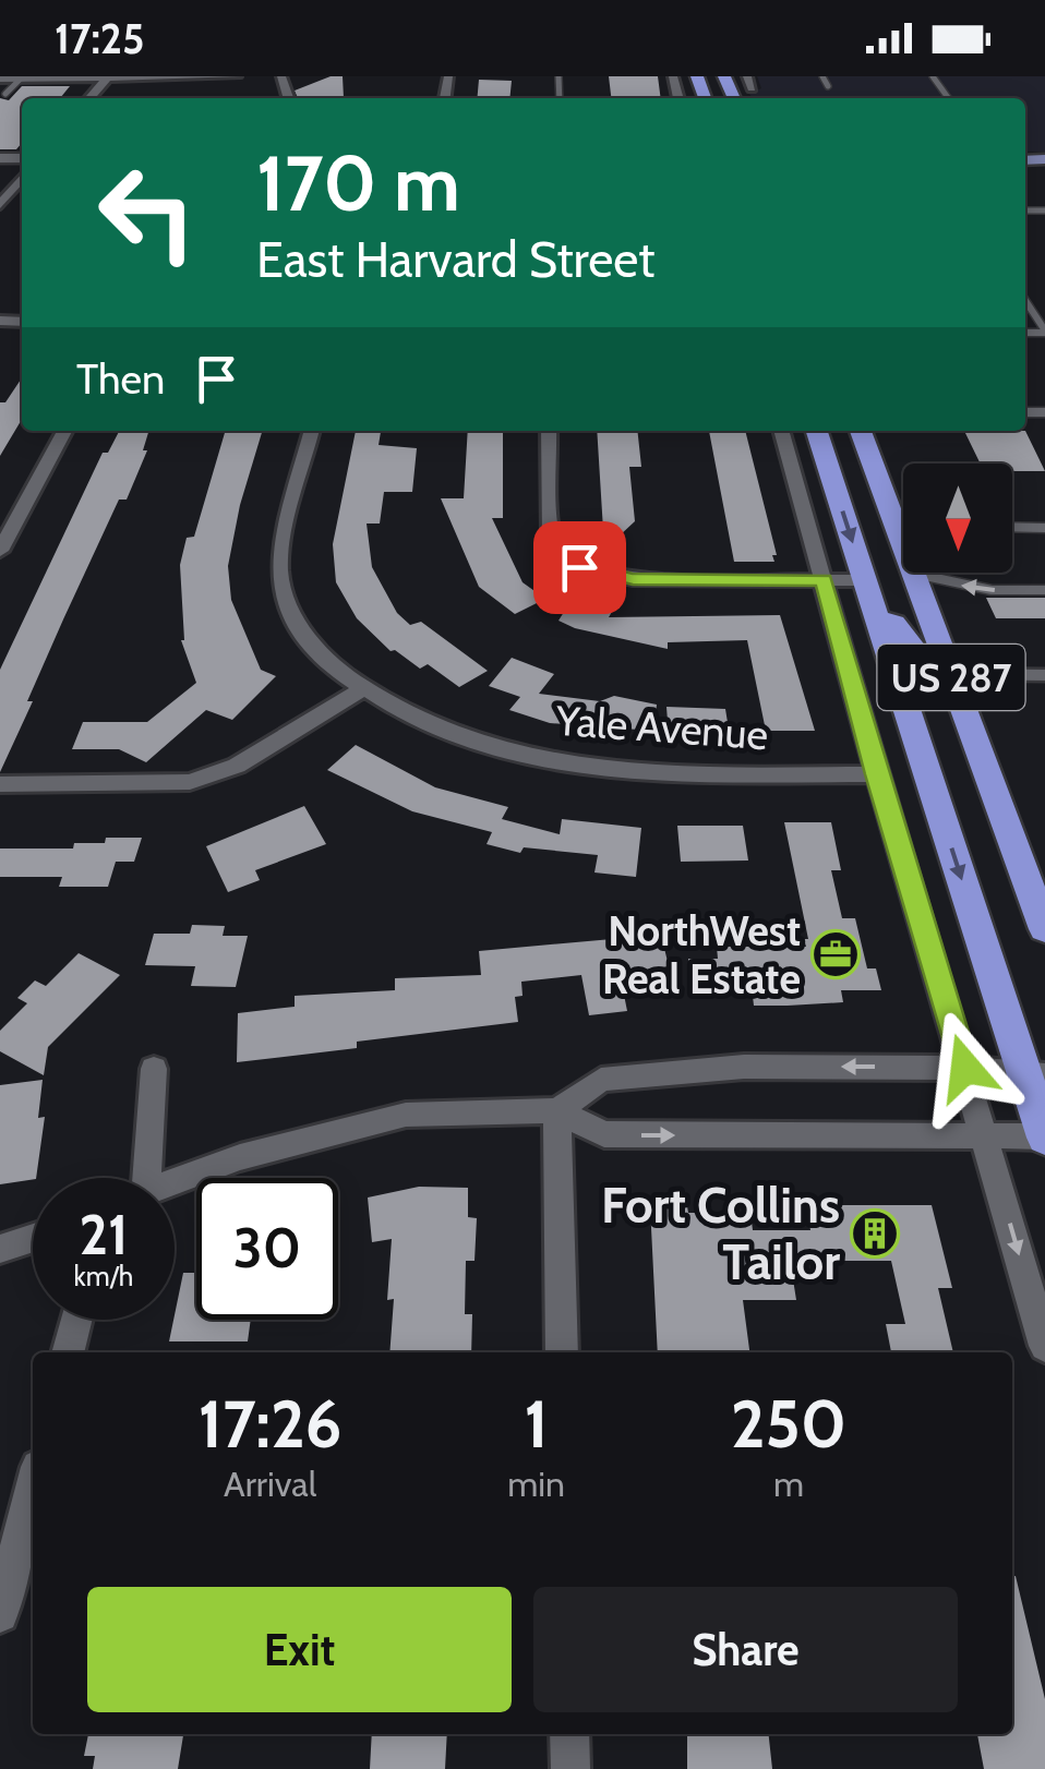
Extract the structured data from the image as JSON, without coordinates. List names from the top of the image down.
{
  "streets": {
    "highway": ["US 287"],
    "street": ["Yale Avenue"]
  },
  "places": {
    "office": ["NorthWest Real Estate"],
    "building": ["Fort Collins Tailor"]
  },
  "north": "bottom",
  "page": {
    "status": "17:25",
    "turn": ["170 m", "East Harvard Street"],
    "then": "Then",
    "speed": "21 km/h",
    "limit": "30",
    "eta": [
      "17:26",
      "Arrival",
      "1",
      "min",
      "250",
      "m"
    ],
    "buttons": ["Exit", "Share"]
  }
}
